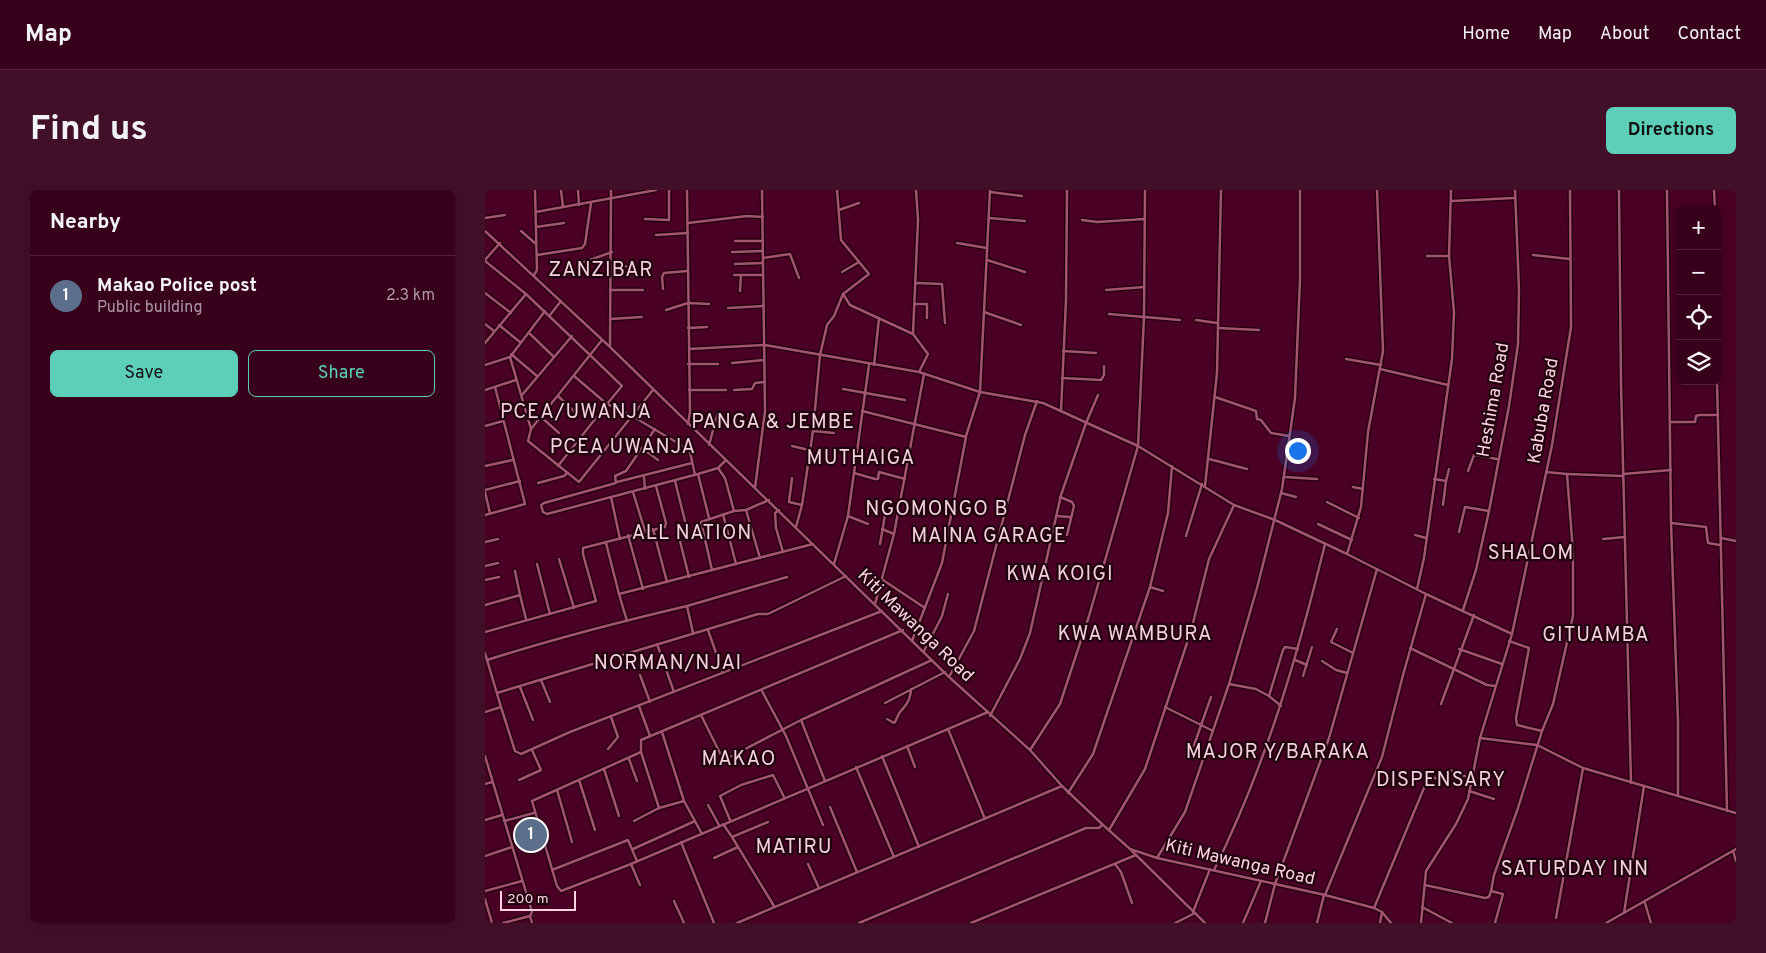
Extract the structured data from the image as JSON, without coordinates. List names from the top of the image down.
{
  "streets": {
    "street": ["Heshima Road", "Kabuba Road", "Kiti Mawanga Road"]
  },
  "districts": [
    "ZANZIBAR",
    "PCEA/UWANJA",
    "PANGA & JEMBE",
    "PCEA UWANJA",
    "MUTHAIGA",
    "NGOMONGO B",
    "ALL NATION",
    "MAINA GARAGE",
    "SHALOM",
    "KWA KOIGI",
    "KWA WAMBURA",
    "GITUAMBA",
    "NORMAN/NJAI",
    "MAJOR Y/BARAKA",
    "MAKAO",
    "DISPENSARY",
    "MATIRU",
    "SATURDAY INN"
  ],
  "scale_bar": "200 m",
  "page": {
    "header": "Map",
    "nav": [
      "Home",
      "Map",
      "About",
      "Contact"
    ],
    "buttons": [
      "Directions",
      ["Save", "Share"]
    ],
    "title": "Find us",
    "heading": "Nearby",
    "map_buttons": ["+", "−"],
    "list": [
      {
        "mark": "1",
        "name": "Makao Police post",
        "note": "Public building",
        "value": "2.3 km"
      }
    ],
    "pins": "1",
    "scale": "200 m"
  }
}
